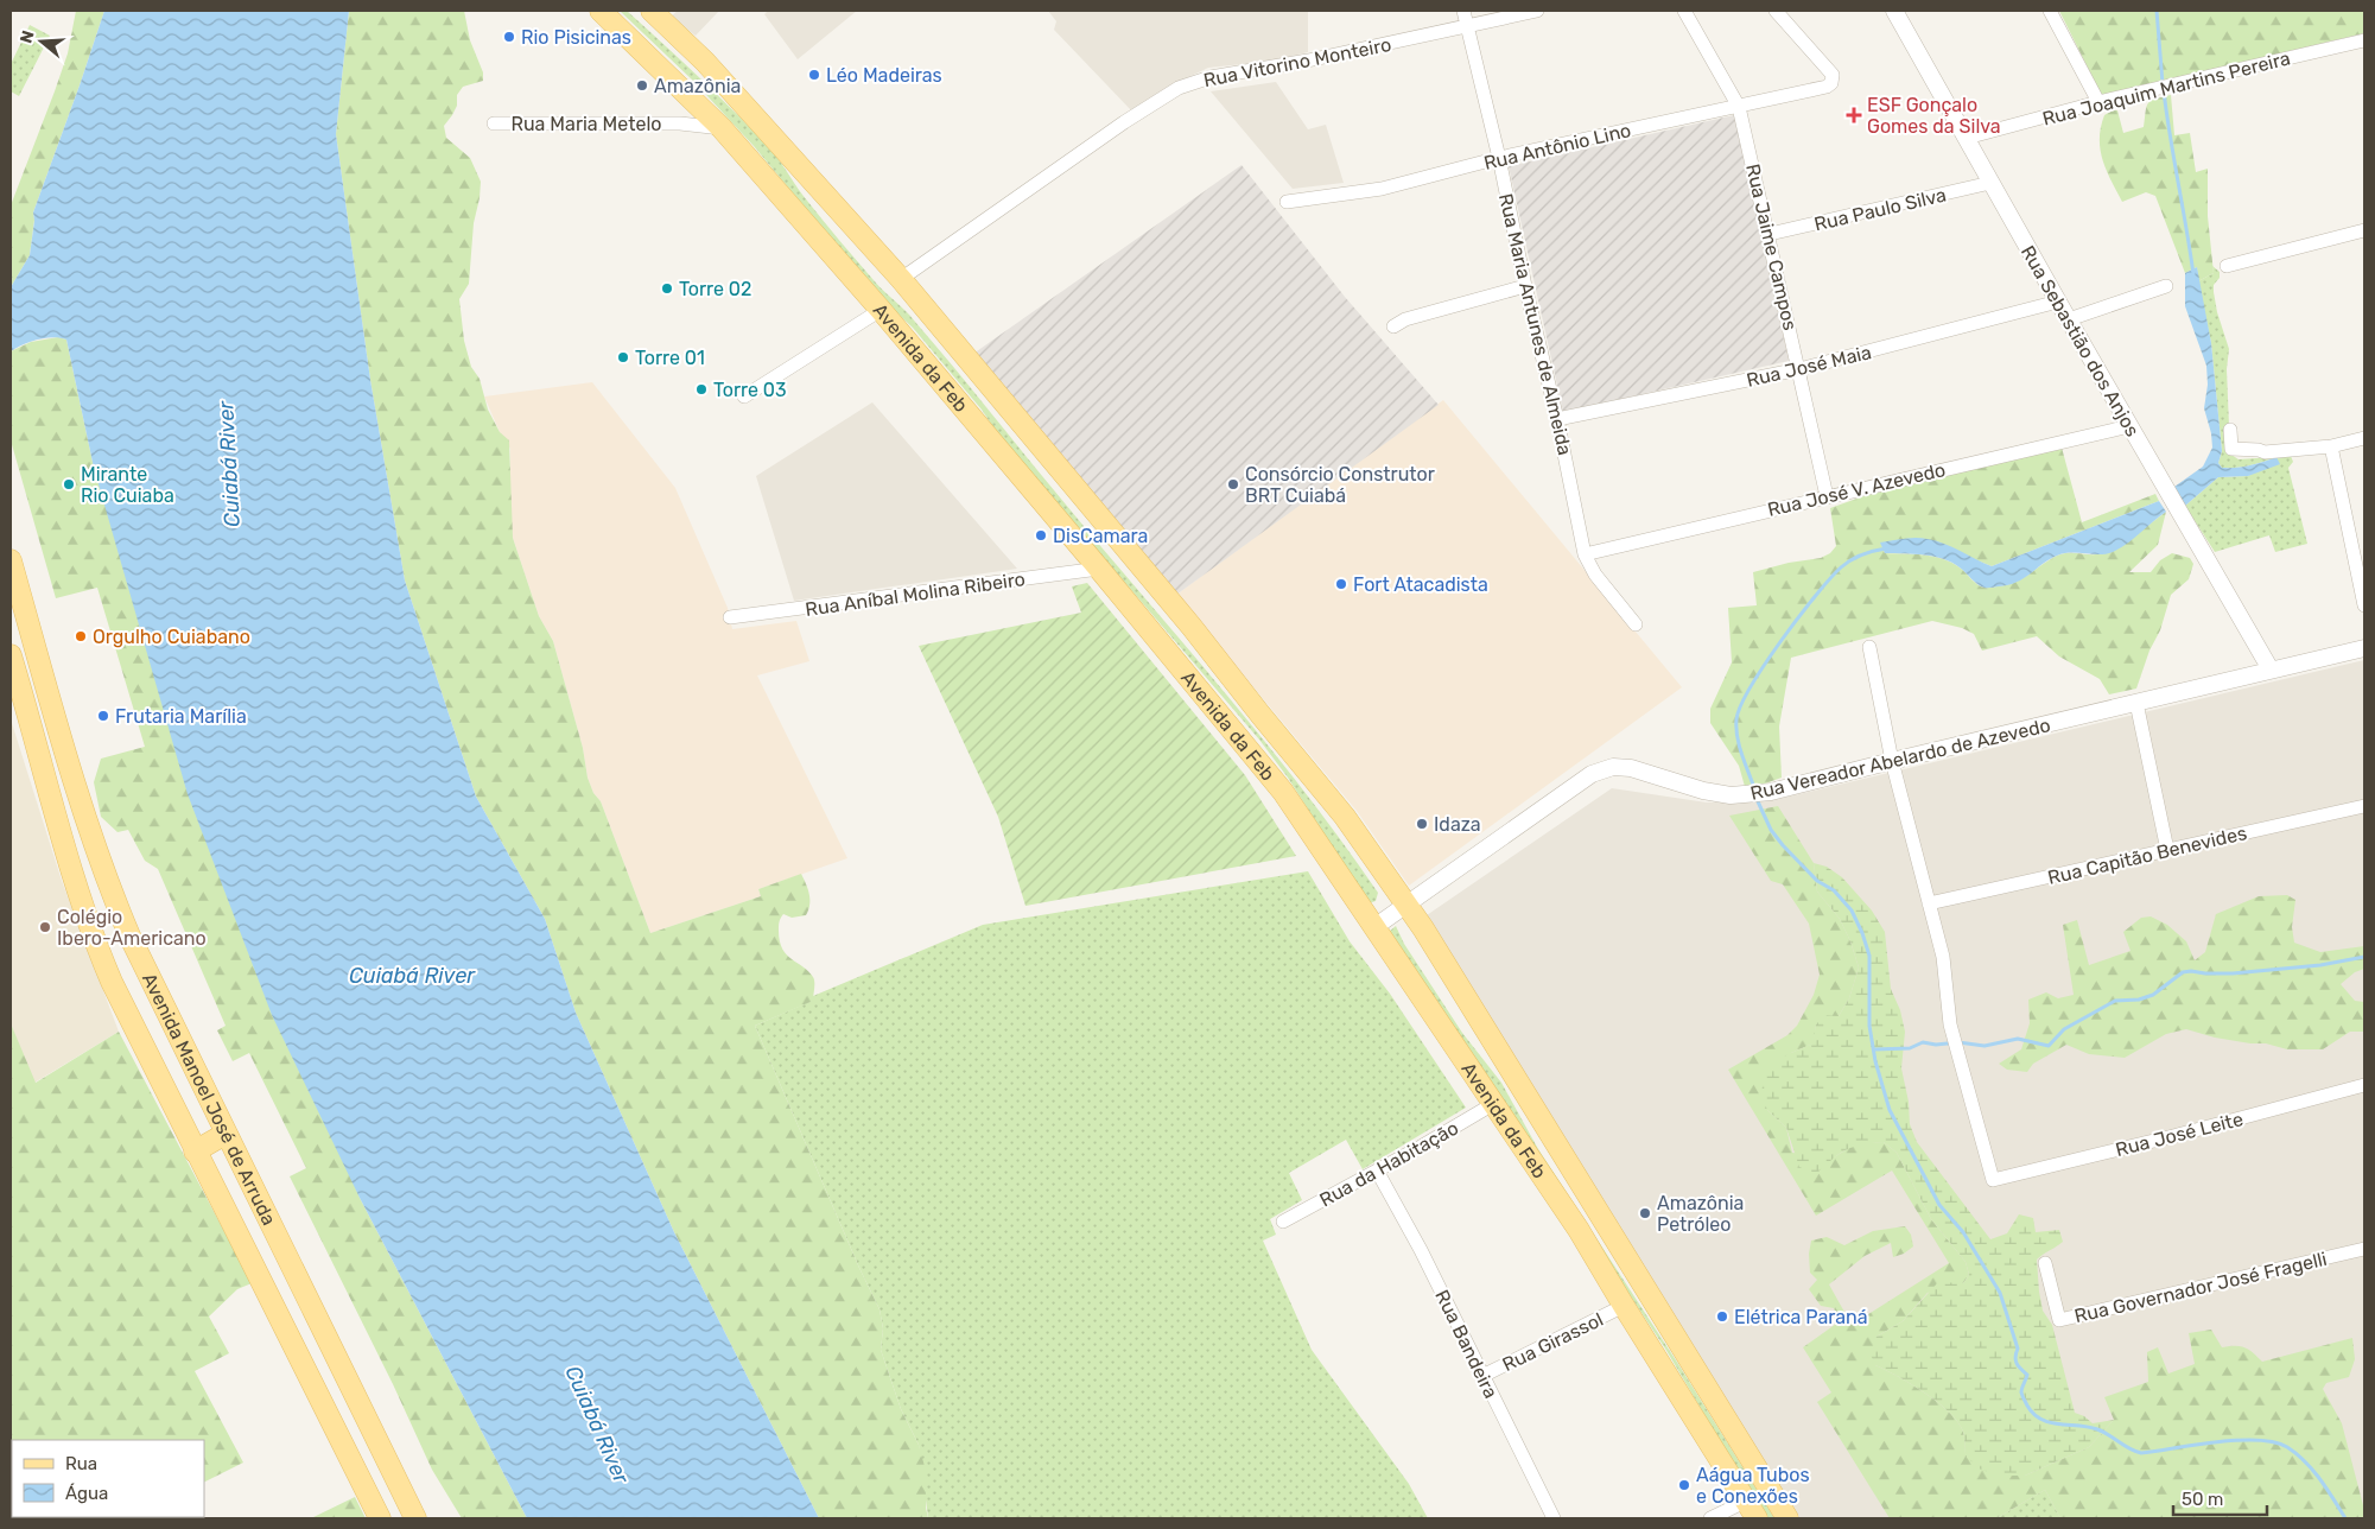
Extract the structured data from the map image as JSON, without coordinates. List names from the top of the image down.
{
  "streets": {
    "main road": ["Avenida da Feb", "Avenida Manoel José de Arruda"],
    "street": [
      "Rua Vitorino Monteiro",
      "Rua Joaquim Martins Pereira",
      "Rua Maria Metelo",
      "Rua Antônio Lino",
      "Rua Paulo Silva",
      "Rua Jaime Campos",
      "Rua Maria Antunes de Almeida",
      "Rua Sebastião dos Anjos",
      "Rua José Maia",
      "Rua José V. Azevedo",
      "Rua Aníbal Molina Ribeiro",
      "Rua Vereador Abelardo de Azevedo",
      "Rua Capitão Benevides",
      "Rua José Leite",
      "Rua da Habitação",
      "Rua Governador José Fragelli",
      "Rua Girassol",
      "Rua Bandeira"
    ]
  },
  "crossings": [
    ["Rua Vitorino Monteiro", "Rua Maria Antunes de Almeida"],
    ["Rua Vitorino Monteiro", "Avenida da Feb"],
    ["Rua Joaquim Martins Pereira", "Rua Sebastião dos Anjos"],
    ["Rua Maria Metelo", "Avenida da Feb"],
    ["Rua Antônio Lino", "Rua Jaime Campos"],
    ["Rua Antônio Lino", "Rua Maria Antunes de Almeida"],
    ["Rua Paulo Silva", "Rua Jaime Campos"],
    ["Rua Paulo Silva", "Rua Sebastião dos Anjos"],
    ["Rua Jaime Campos", "Rua José Maia"],
    ["Rua Jaime Campos", "Rua José V. Azevedo"],
    ["Rua Maria Antunes de Almeida", "Rua José Maia"],
    ["Rua Maria Antunes de Almeida", "Rua José V. Azevedo"],
    ["Rua Sebastião dos Anjos", "Rua José Maia"],
    ["Rua Sebastião dos Anjos", "Rua José V. Azevedo"],
    ["Rua Sebastião dos Anjos", "Rua Vereador Abelardo de Azevedo"],
    ["Avenida da Feb", "Rua Aníbal Molina Ribeiro"],
    ["Avenida da Feb", "Rua Vereador Abelardo de Azevedo"],
    ["Avenida da Feb", "Rua da Habitação"],
    ["Avenida da Feb", "Rua Girassol"],
    ["Rua Capitão Benevides", "Rua José Leite"],
    ["Rua da Habitação", "Rua Bandeira"],
    ["Rua Girassol", "Rua Bandeira"]
  ],
  "water": ["Cuiabá River"],
  "places": {
    "other": [
      "Rio Pisicinas",
      "Léo Madeiras",
      "Amazônia",
      "Torre 02",
      "Torre 01",
      "Torre 03",
      "Mirante Rio Cuiaba",
      "Consórcio Construtor BRT Cuiabá",
      "DisCamara",
      "Fort Atacadista",
      "Orgulho Cuiabano",
      "Frutaria Marília",
      "Idaza",
      "Colégio Ibero-Americano",
      "Amazônia Petróleo",
      "Elétrica Paraná",
      "Aágua Tubos e Conexões"
    ],
    "health": ["ESF Gonçalo Gomes da Silva"]
  },
  "legend": ["Rua", "Água"],
  "scale_bar": "50 m",
  "north": "left"
}
